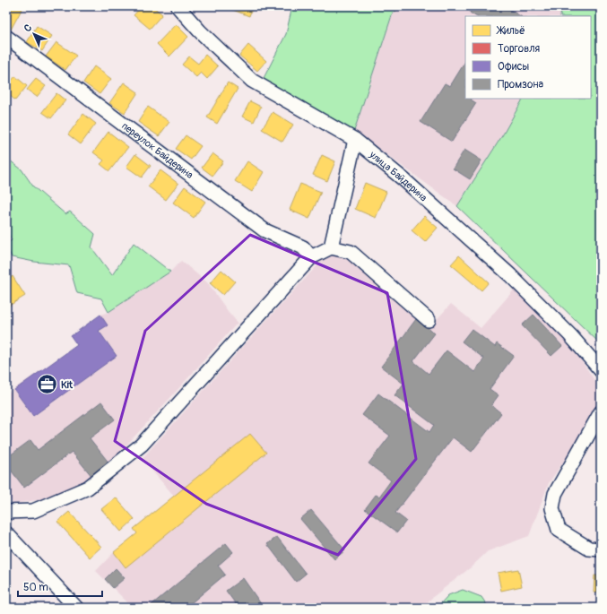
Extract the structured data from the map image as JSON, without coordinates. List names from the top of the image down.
{
  "streets": {
    "street": ["переулок Байдерина", "улица Байдерина"]
  },
  "places": {
    "office": ["Kit"]
  },
  "legend": [
    "Жильё",
    "Торговля",
    "Офисы",
    "Промзона"
  ],
  "scale_bar": "50 m",
  "north": "top left"
}
